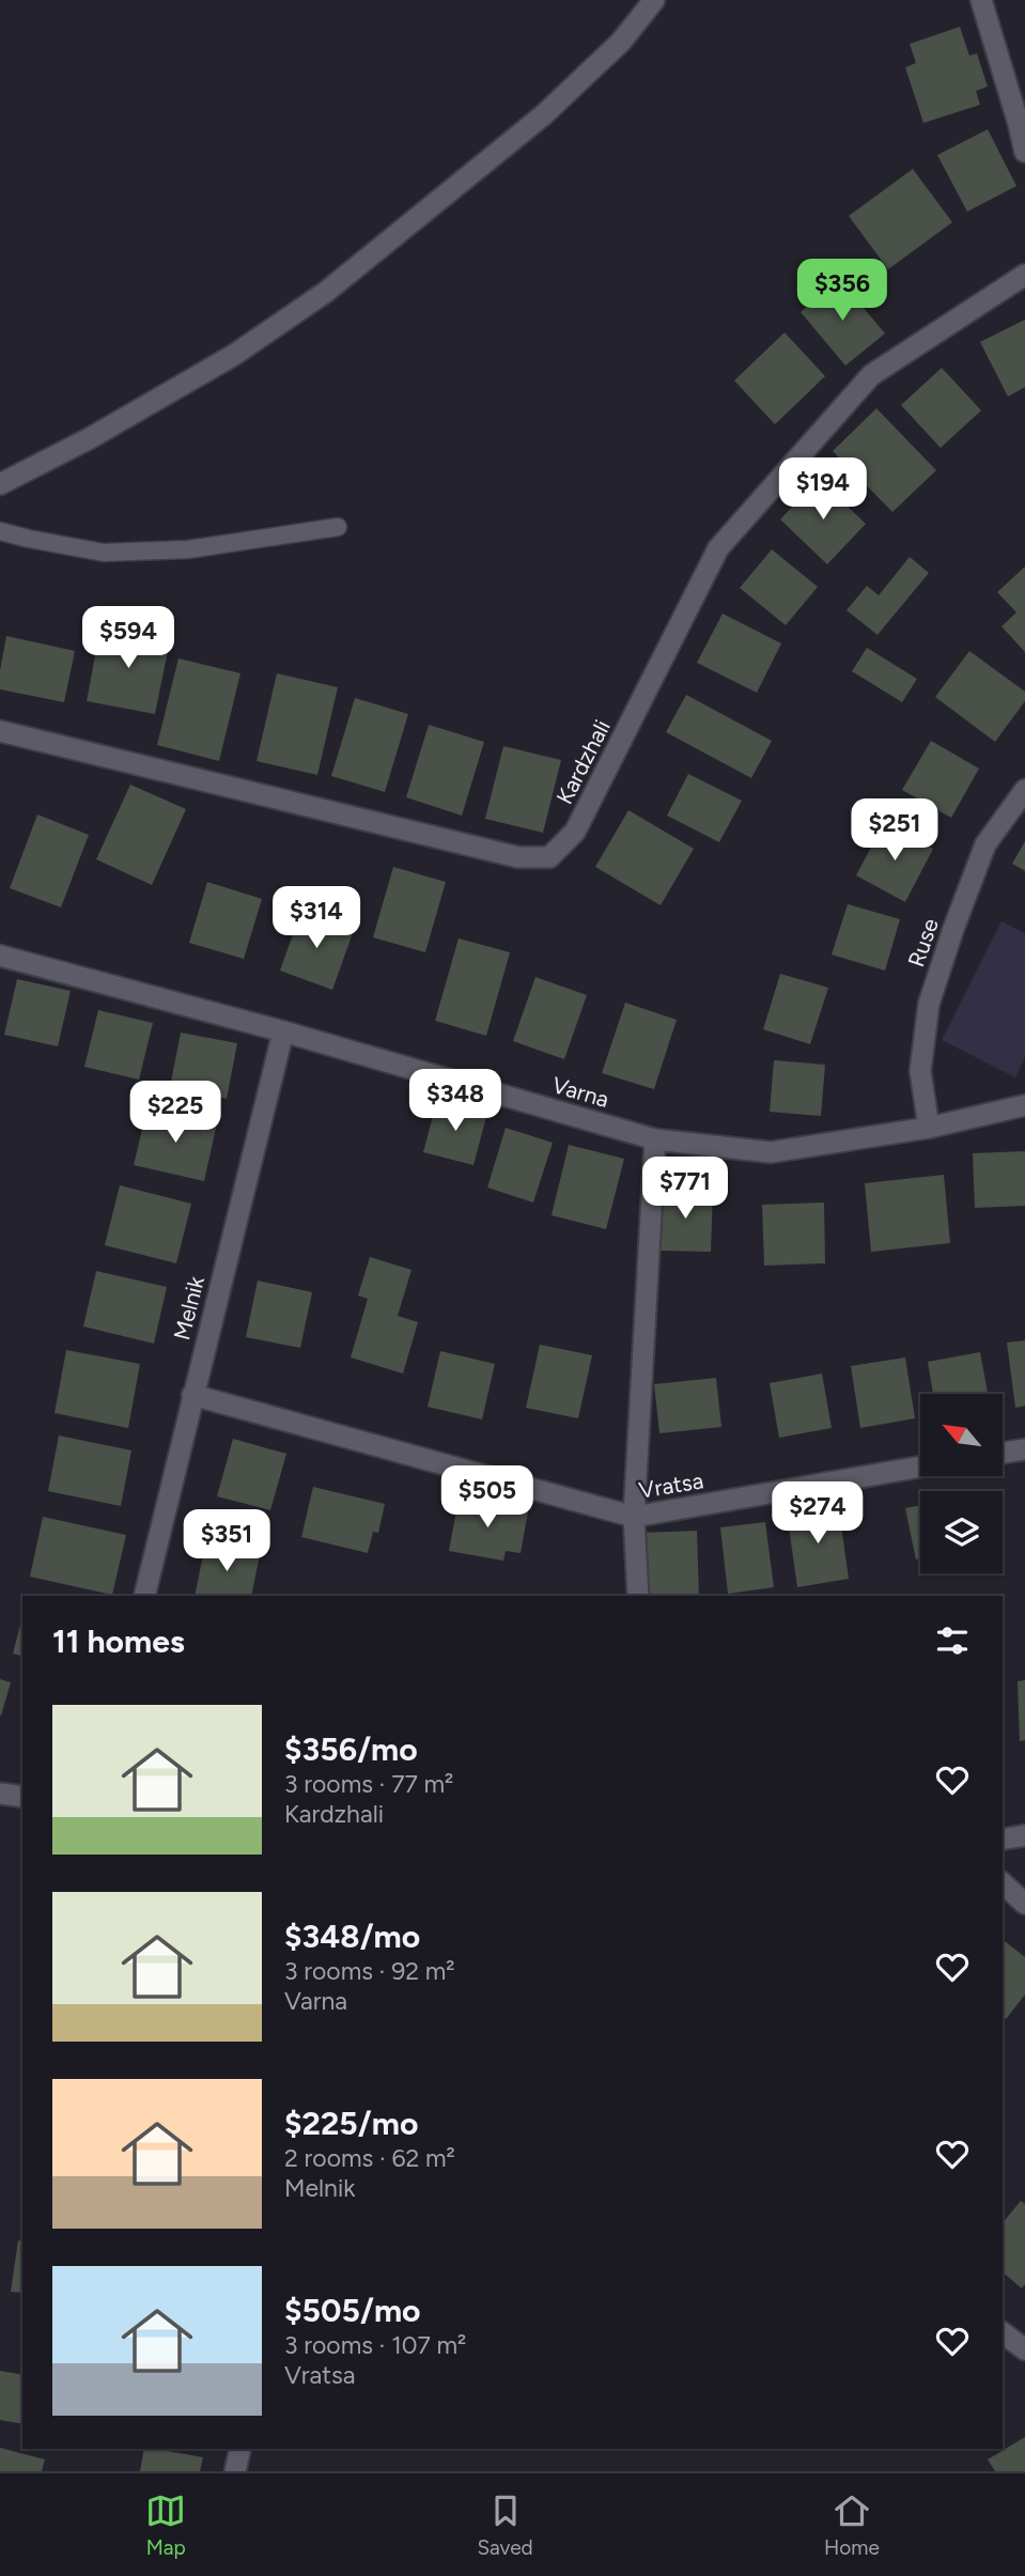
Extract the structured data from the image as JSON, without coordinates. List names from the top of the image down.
{
  "streets": {
    "street": [
      "Kardzhali",
      "Ruse",
      "Varna",
      "Melnik",
      "Vratsa"
    ]
  },
  "crossings": [
    ["Ruse", "Varna"],
    ["Varna", "Melnik"],
    ["Melnik", "Vratsa"]
  ],
  "north": "top left",
  "page": {
    "price": [
      "$356",
      "$194",
      "$594",
      "$251",
      "$314",
      "$348",
      "$225",
      "$771",
      "$505",
      "$274",
      "$351"
    ],
    "heading": "11 homes",
    "list": [
      {
        "name": "$356/mo",
        "note": "3 rooms · 77 m² · Kardzhali"
      },
      {
        "name": "$348/mo",
        "note": "3 rooms · 92 m² · Varna"
      },
      {
        "name": "$225/mo",
        "note": "2 rooms · 62 m² · Melnik"
      },
      {
        "name": "$505/mo",
        "note": "3 rooms · 107 m² · Vratsa"
      }
    ],
    "tabs": ["Map", "Saved", "Home"]
  }
}
